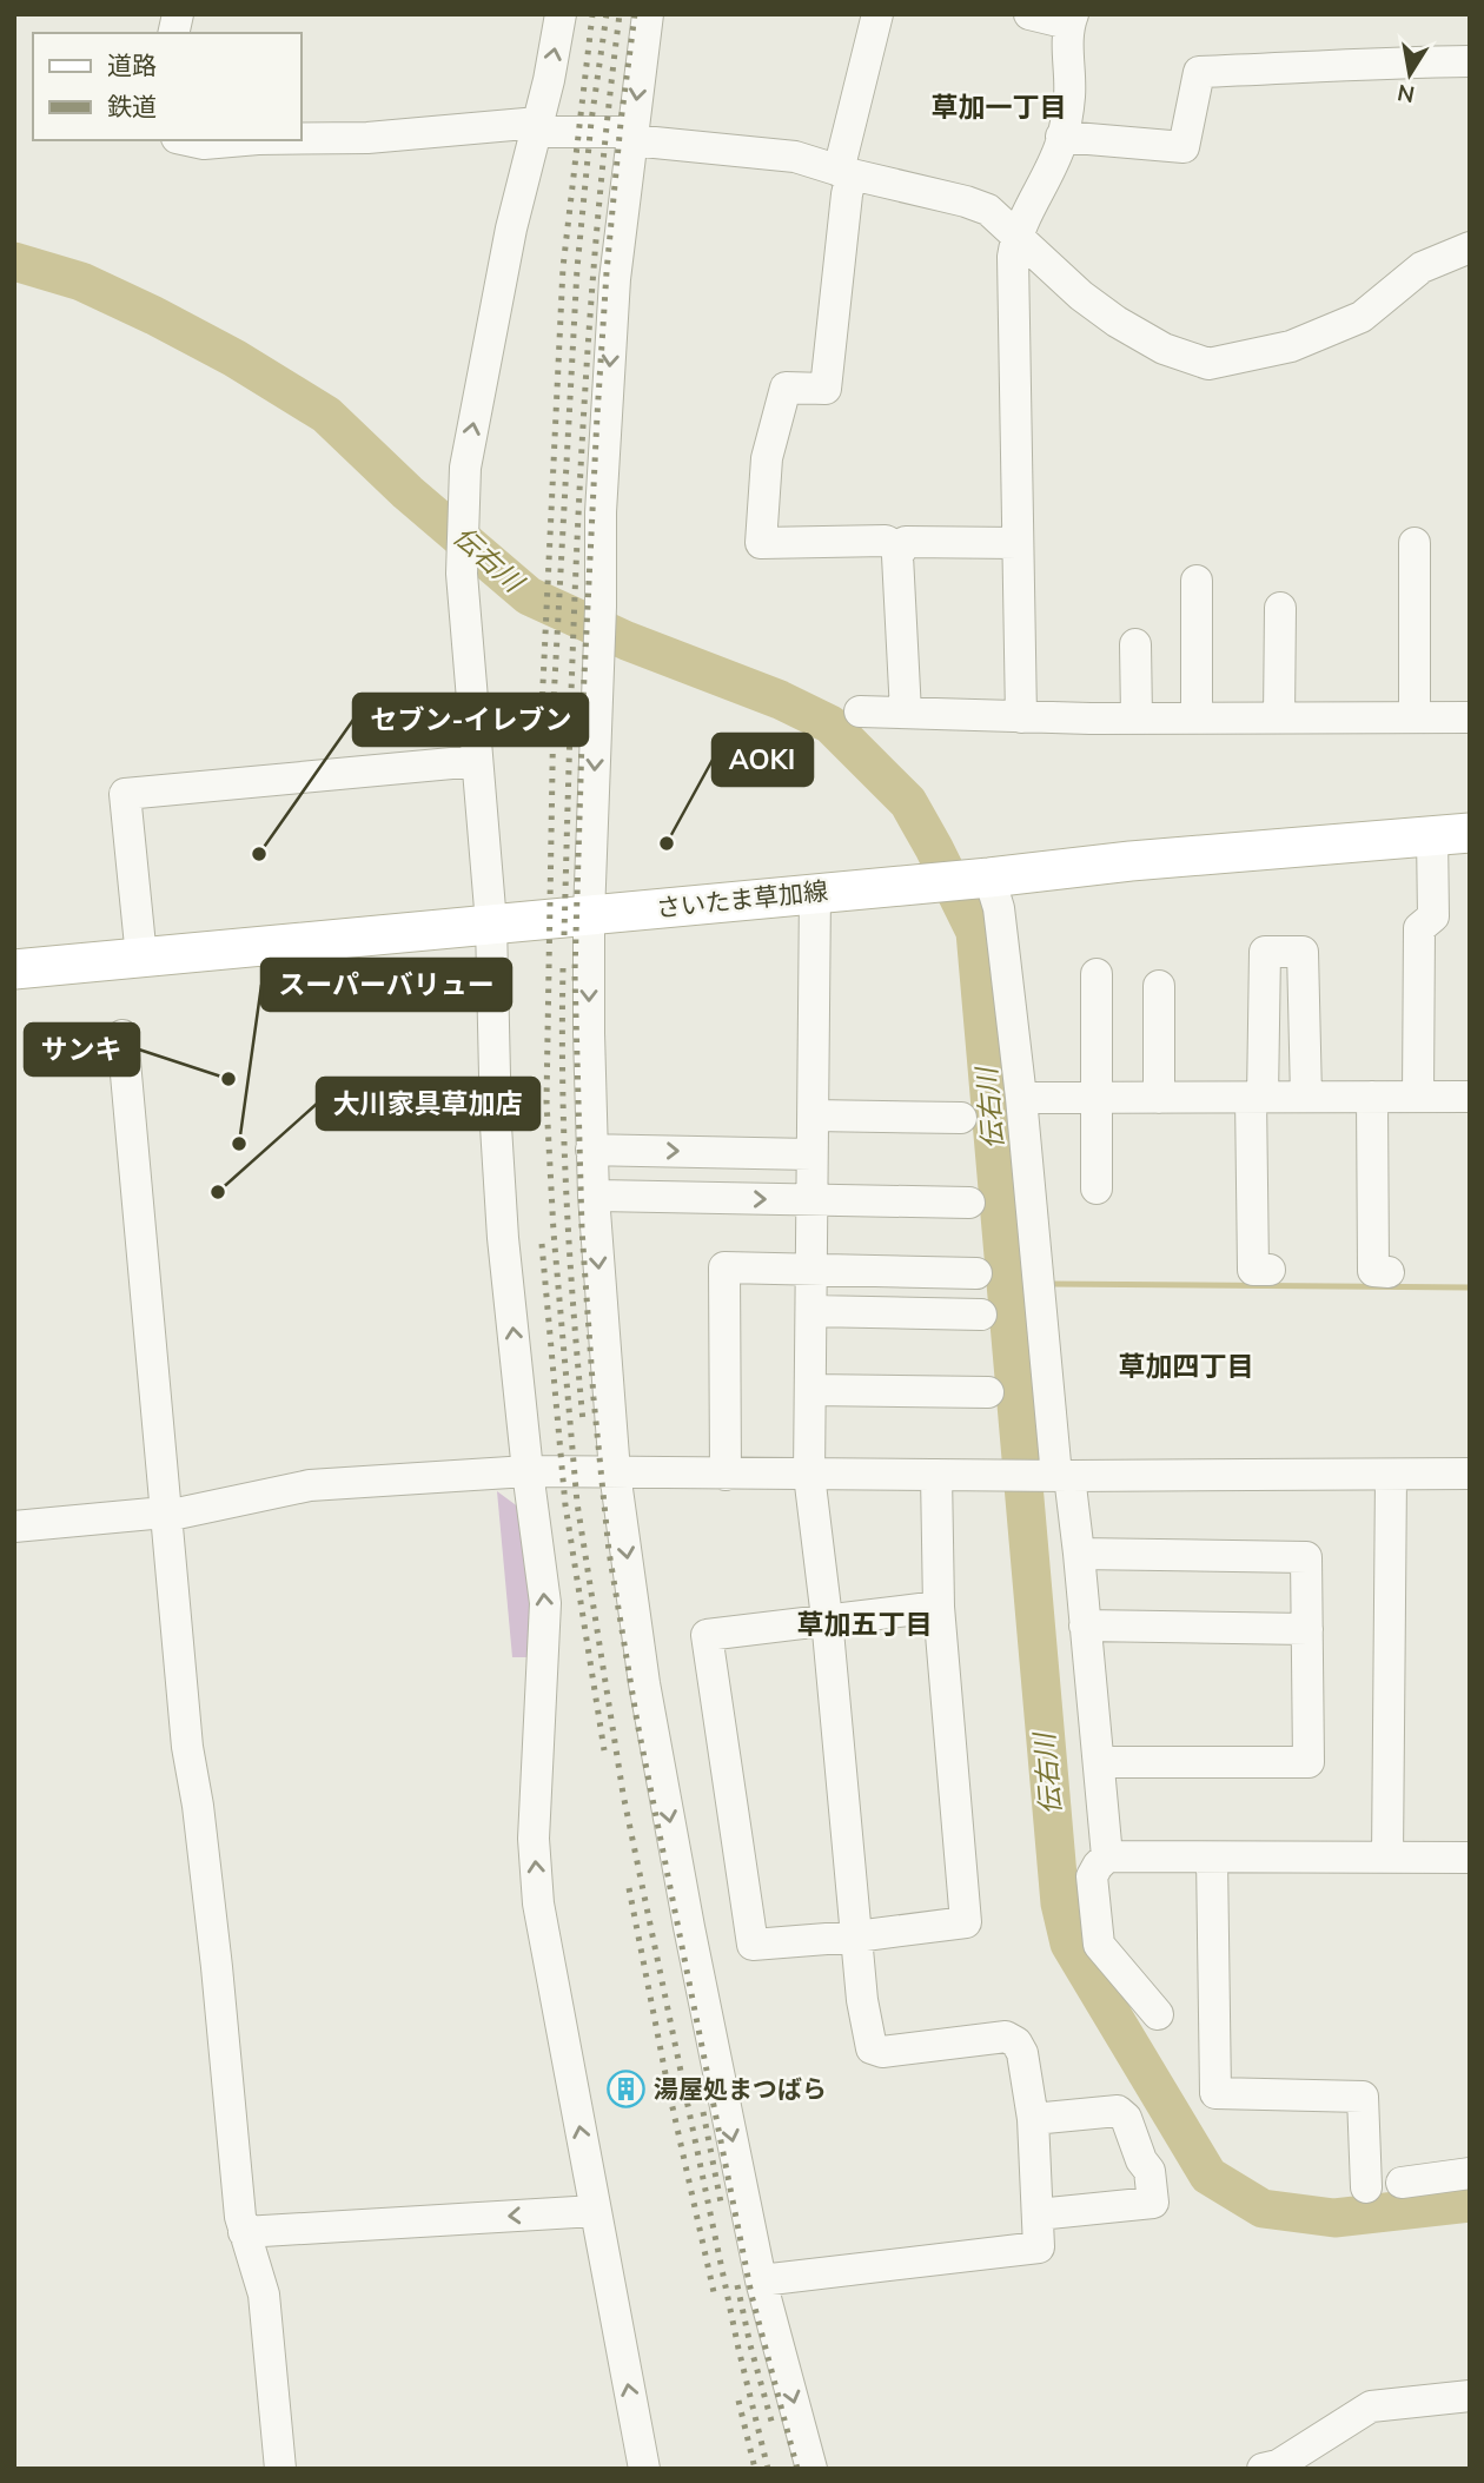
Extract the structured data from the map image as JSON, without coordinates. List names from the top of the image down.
{
  "streets": {
    "main road": ["さいたま草加線"]
  },
  "districts": ["草加一丁目", "草加四丁目", "草加五丁目"],
  "water": ["伝右川"],
  "places": {
    "other": [
      "AOKI",
      "セブン-イレブン",
      "サンキ",
      "スーパーバリュー",
      "大川家具草加店"
    ],
    "building": ["湯屋処まつばら"]
  },
  "legend": ["道路", "鉄道"],
  "north": "bottom"
}
